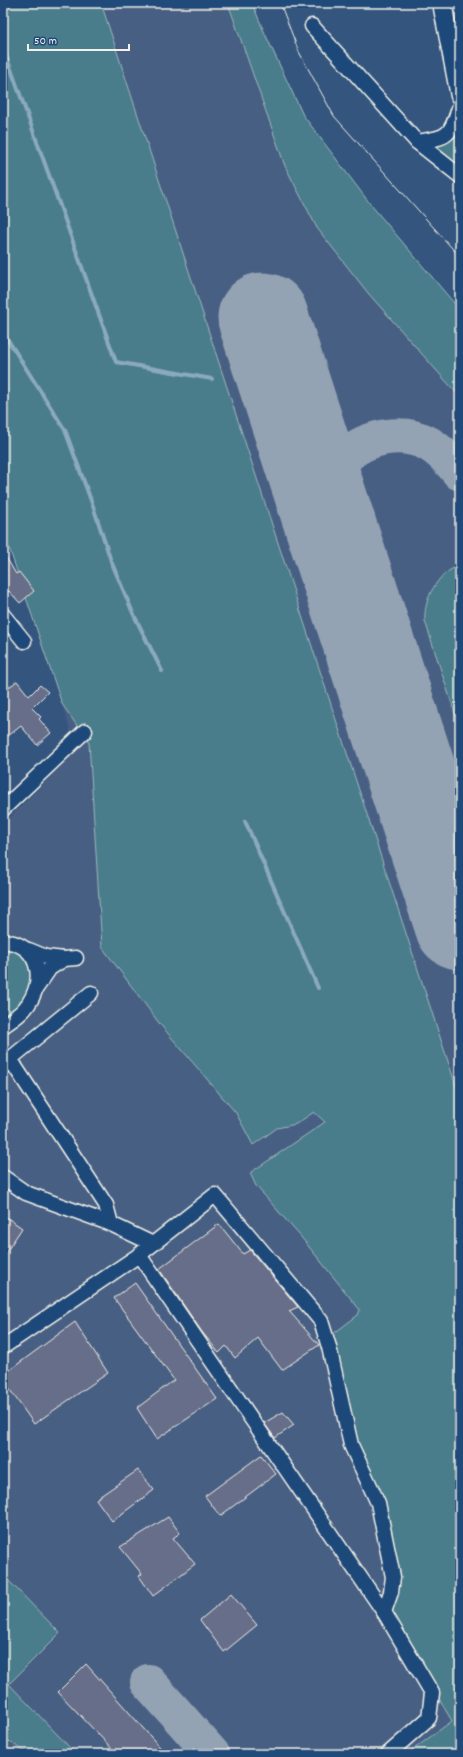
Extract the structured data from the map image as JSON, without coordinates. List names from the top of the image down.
{
  "scale_bar": "50 m"
}
